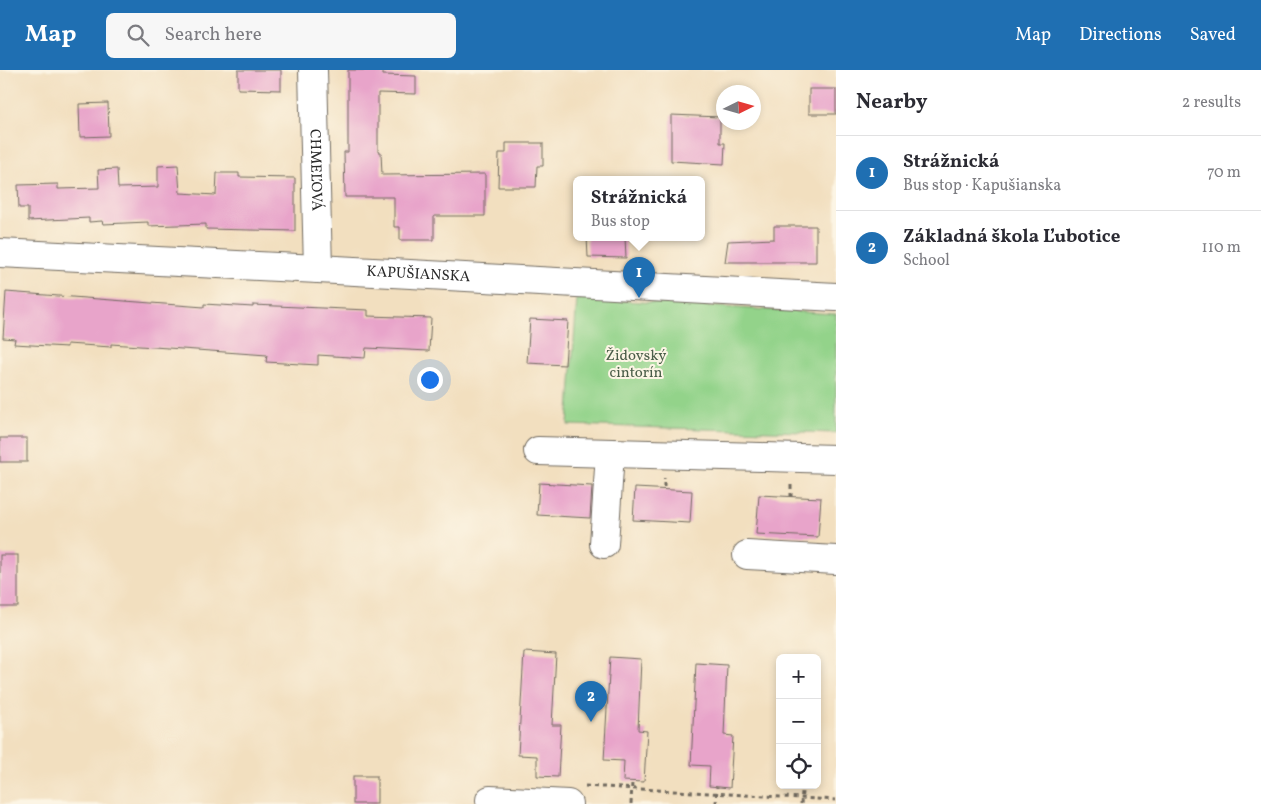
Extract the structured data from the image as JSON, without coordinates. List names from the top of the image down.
{
  "streets": {
    "street": ["CHMEĽOVÁ", "KAPUŠIANSKA"]
  },
  "crossings": [
    ["CHMEĽOVÁ", "KAPUŠIANSKA"]
  ],
  "parks": ["Židovský cintorín"],
  "north": "right",
  "page": {
    "header": "Map",
    "search": "Search here",
    "nav": ["Map", "Directions", "Saved"],
    "heading": ["Nearby", "2 results"],
    "list": [
      {
        "mark": "1",
        "name": "Strážnická",
        "note": "Bus stop · Kapušianska",
        "value": "70 m"
      },
      {
        "mark": "2",
        "name": "Základná škola Ľubotice",
        "note": "School",
        "value": "110 m"
      }
    ],
    "popup": ["Strážnická", "Bus stop"],
    "pins": ["1", "2"],
    "map_buttons": ["+", "−"]
  }
}
